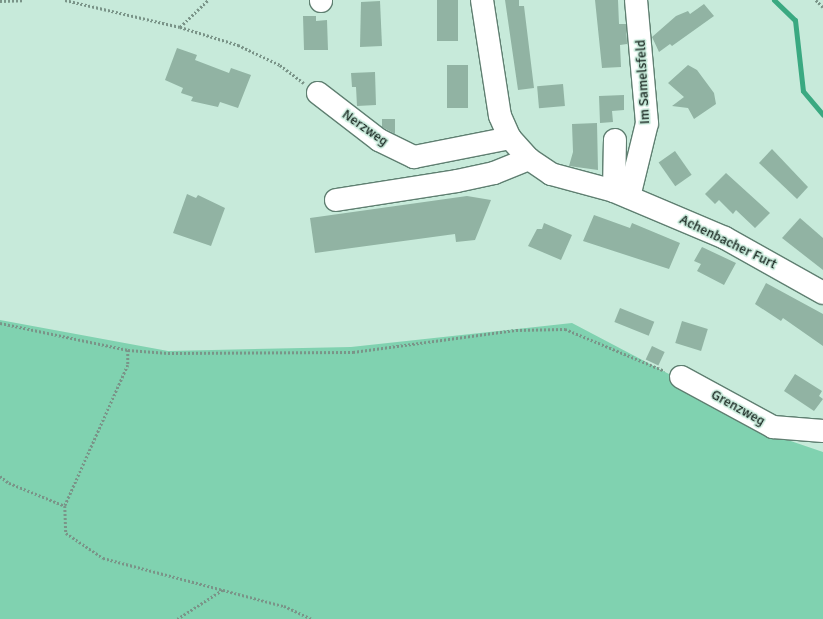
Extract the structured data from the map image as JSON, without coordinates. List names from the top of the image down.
{
  "streets": {
    "street": [
      "Im Samelsfeld",
      "Nerzweg",
      "Achenbacher Furt",
      "Grenzweg"
    ]
  },
  "crossings": [
    ["Im Samelsfeld", "Achenbacher Furt"]
  ]
}
